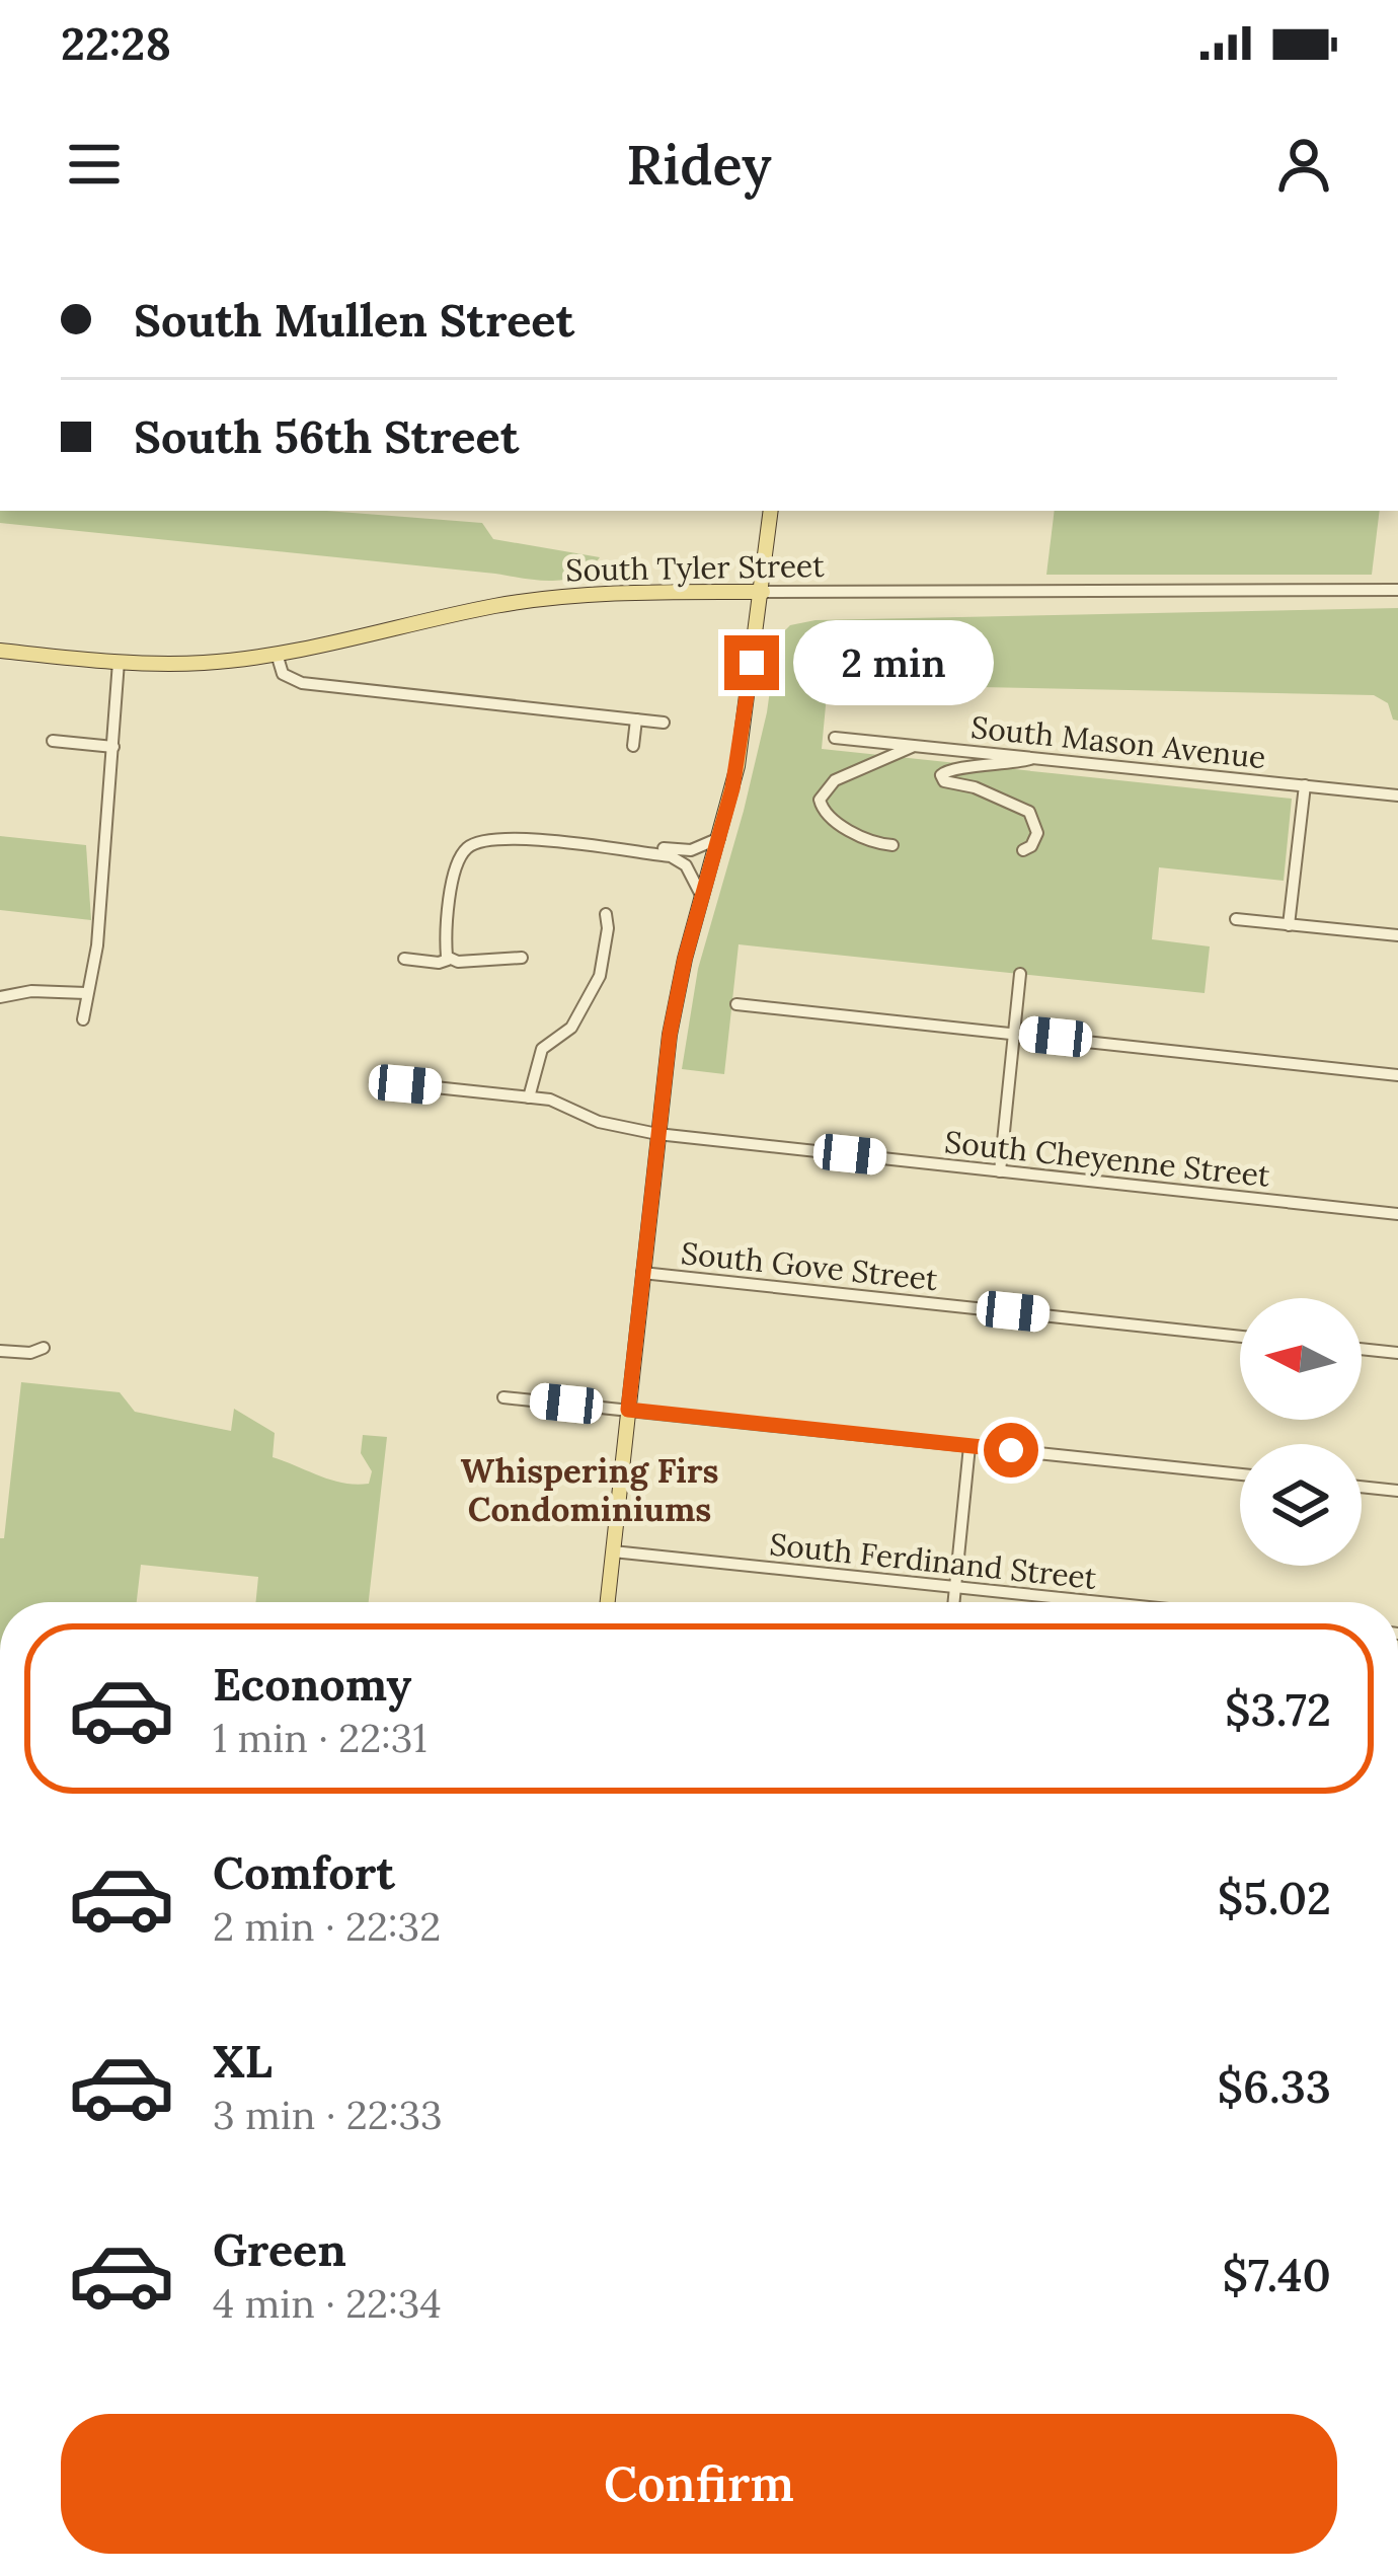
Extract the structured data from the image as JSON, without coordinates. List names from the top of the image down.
{
  "streets": {
    "main road": ["South Tyler Street"],
    "street": [
      "South Mason Avenue",
      "South Cheyenne Street",
      "South Gove Street",
      "South Ferdinand Street"
    ]
  },
  "districts": ["Whispering Firs Condominiums"],
  "north": "left",
  "page": {
    "status": "22:28",
    "header": "Ridey",
    "banner": ["South Mullen Street", "South 56th Street"],
    "bubble": "2 min",
    "list": [
      {
        "name": "Economy",
        "note": "1 min · 22:31",
        "value": "$3.72"
      },
      {
        "name": "Comfort",
        "note": "2 min · 22:32",
        "value": "$5.02"
      },
      {
        "name": "XL",
        "note": "3 min · 22:33",
        "value": "$6.33"
      },
      {
        "name": "Green",
        "note": "4 min · 22:34",
        "value": "$7.40"
      }
    ],
    "buttons": "Confirm"
  }
}
